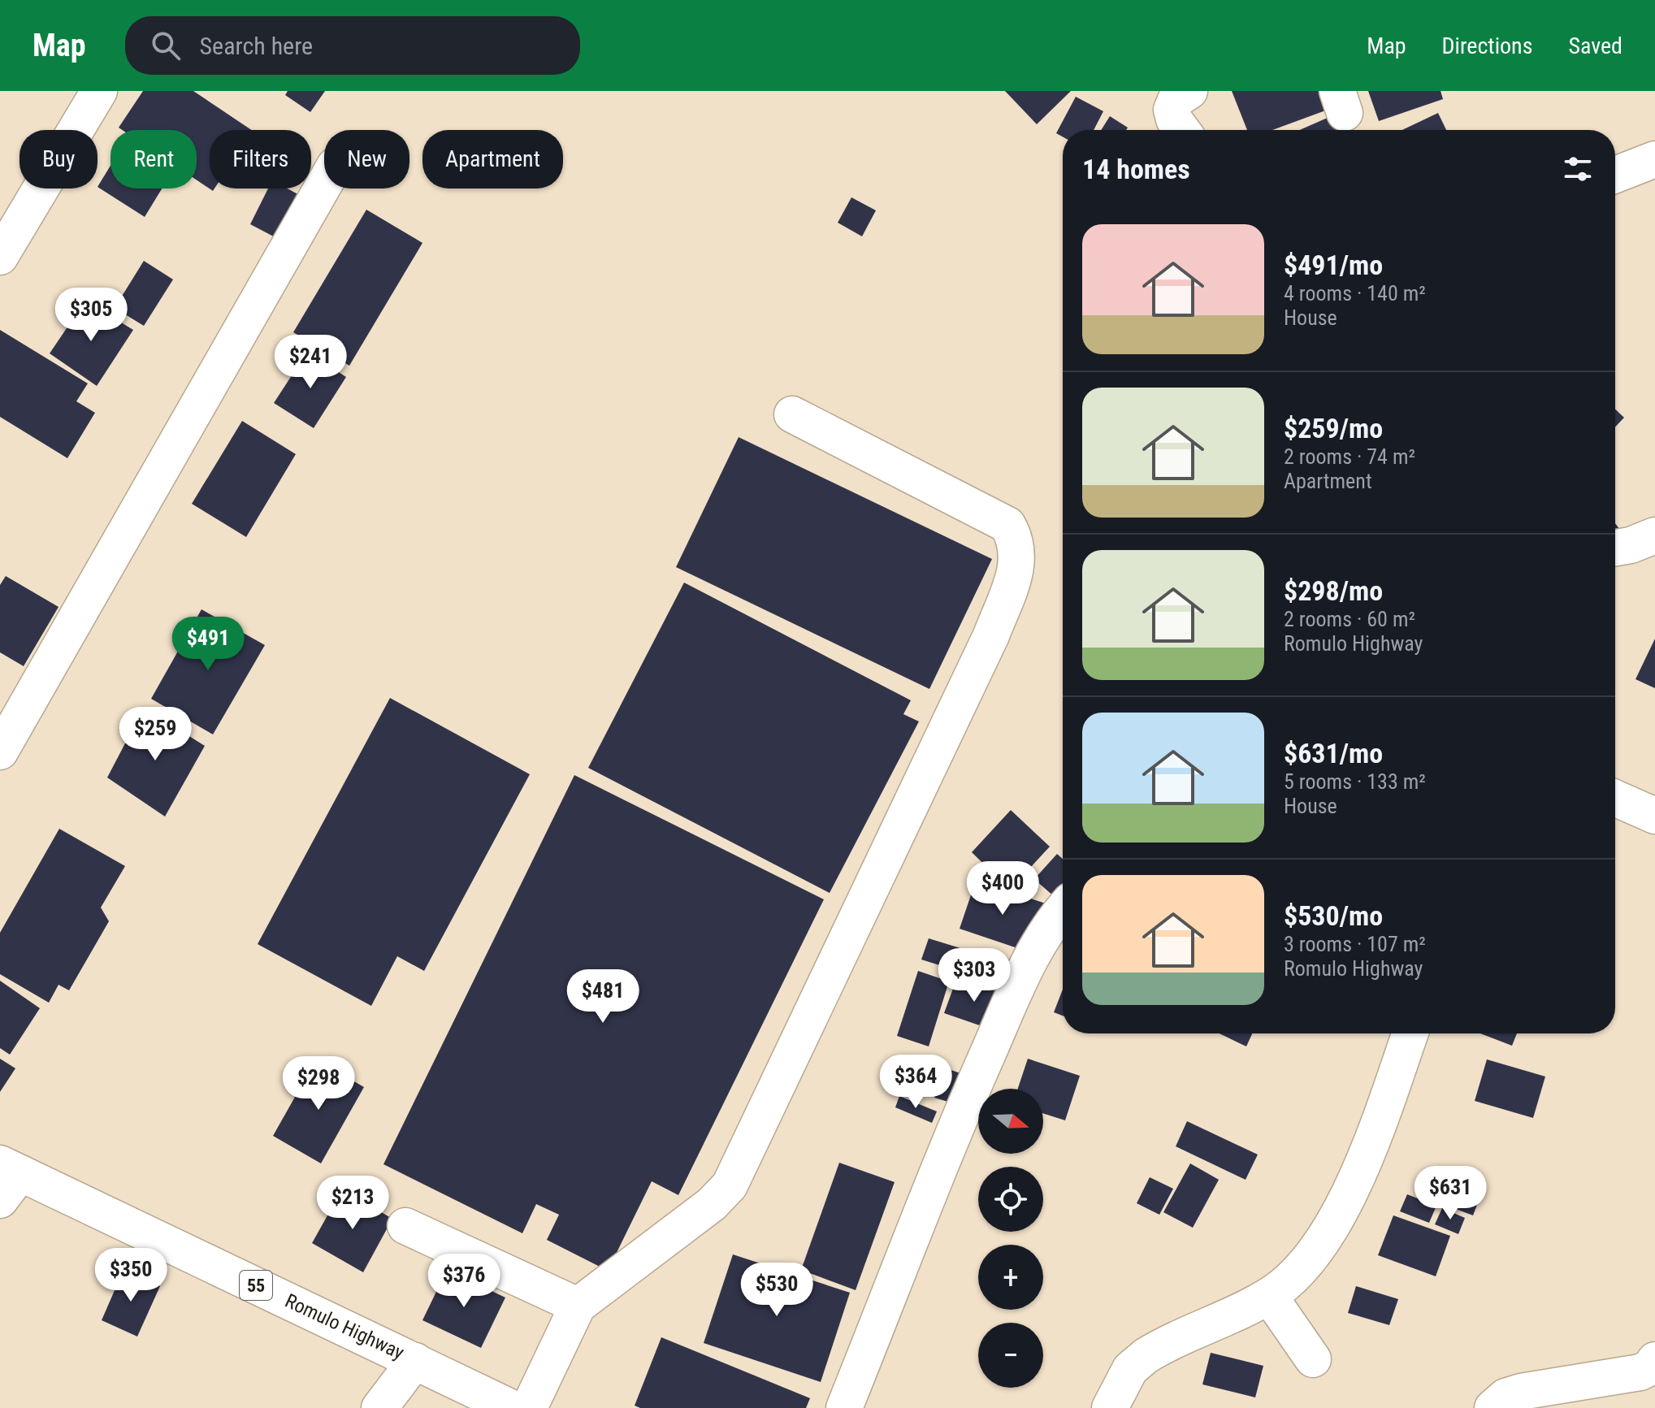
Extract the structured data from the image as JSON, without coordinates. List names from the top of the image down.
{
  "streets": {
    "main road": ["55", "Romulo Highway"]
  },
  "north": "right",
  "page": {
    "header": "Map",
    "search": "Search here",
    "nav": ["Map", "Directions", "Saved"],
    "chip": [
      "Buy",
      "Rent",
      "Filters",
      "New",
      "Apartment"
    ],
    "heading": "14 homes",
    "list": [
      {
        "name": "$491/mo",
        "note": "4 rooms · 140 m² · House"
      },
      {
        "name": "$259/mo",
        "note": "2 rooms · 74 m² · Apartment"
      },
      {
        "name": "$298/mo",
        "note": "2 rooms · 60 m² · Romulo Highway"
      },
      {
        "name": "$631/mo",
        "note": "5 rooms · 133 m² · House"
      },
      {
        "name": "$530/mo",
        "note": "3 rooms · 107 m² · Romulo Highway"
      }
    ],
    "price": [
      "$305",
      "$241",
      "$491",
      "$259",
      "$400",
      "$303",
      "$481",
      "$364",
      "$298",
      "$631",
      "$213",
      "$350",
      "$376",
      "$530"
    ],
    "map_buttons": ["+", "−"]
  }
}
